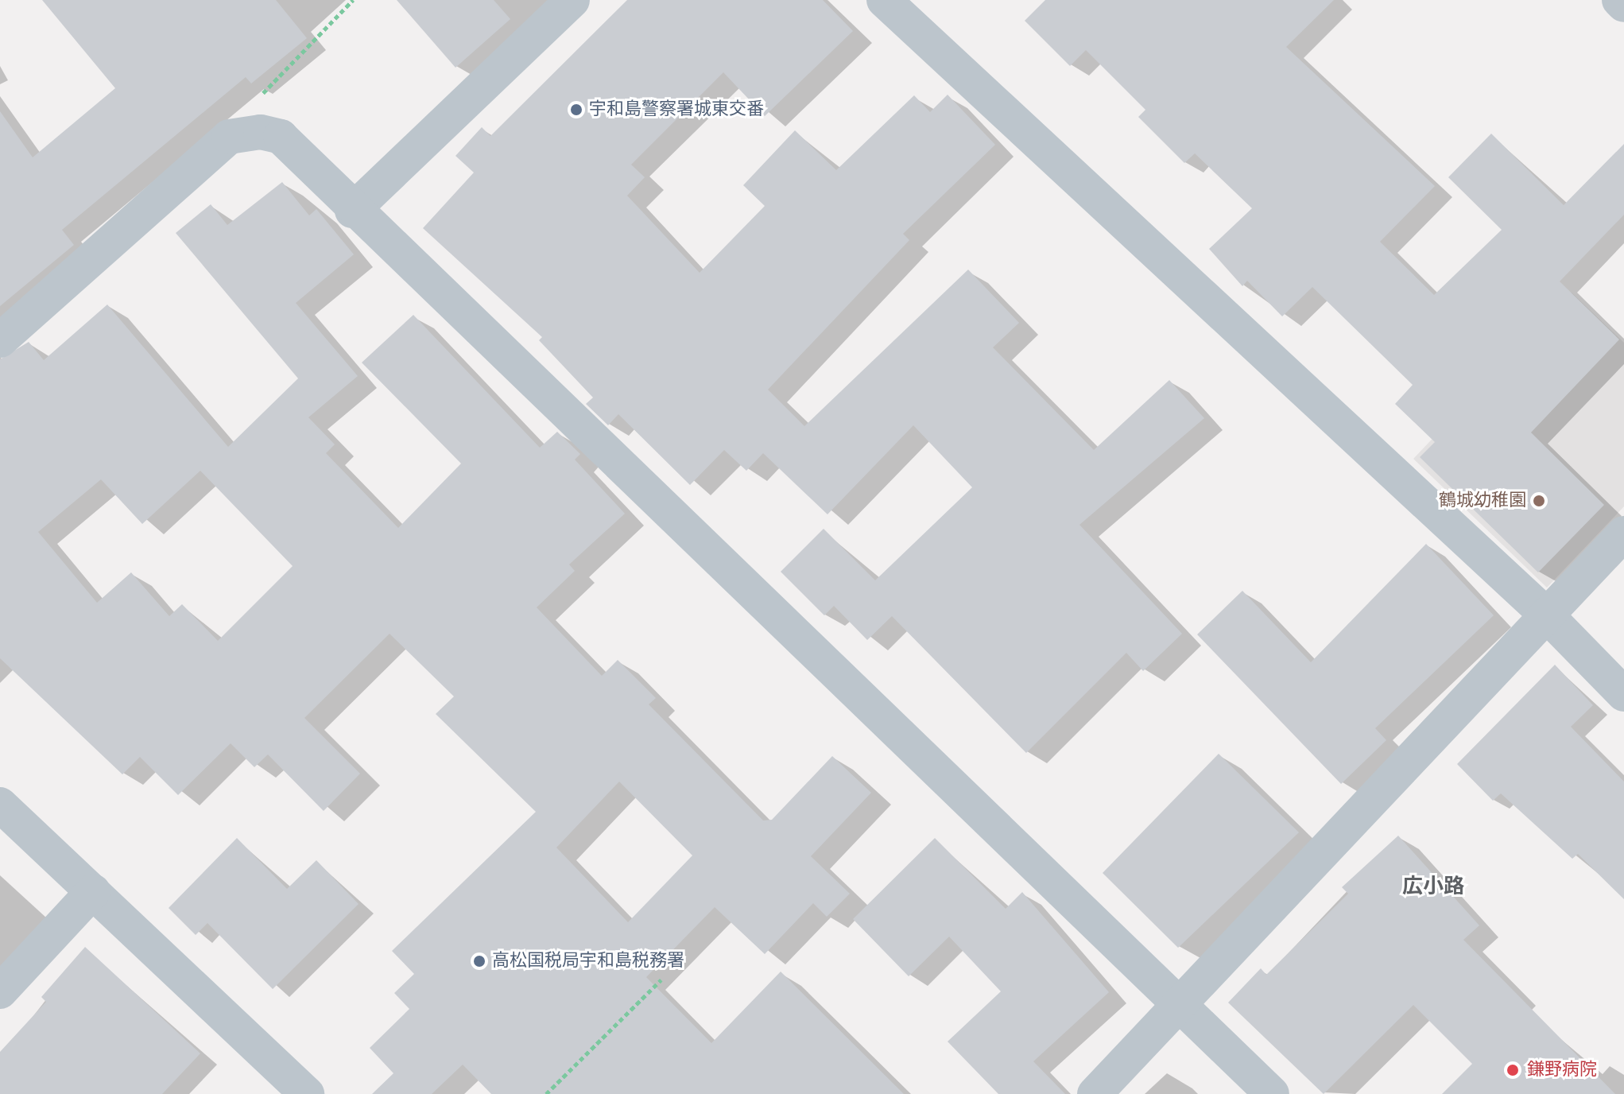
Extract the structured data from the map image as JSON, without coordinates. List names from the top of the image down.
{
  "districts": ["広小路"],
  "places": [
    "宇和島警察署城東交番",
    "鶴城幼稚園",
    "高松国税局宇和島税務署",
    "鎌野病院"
  ]
}
